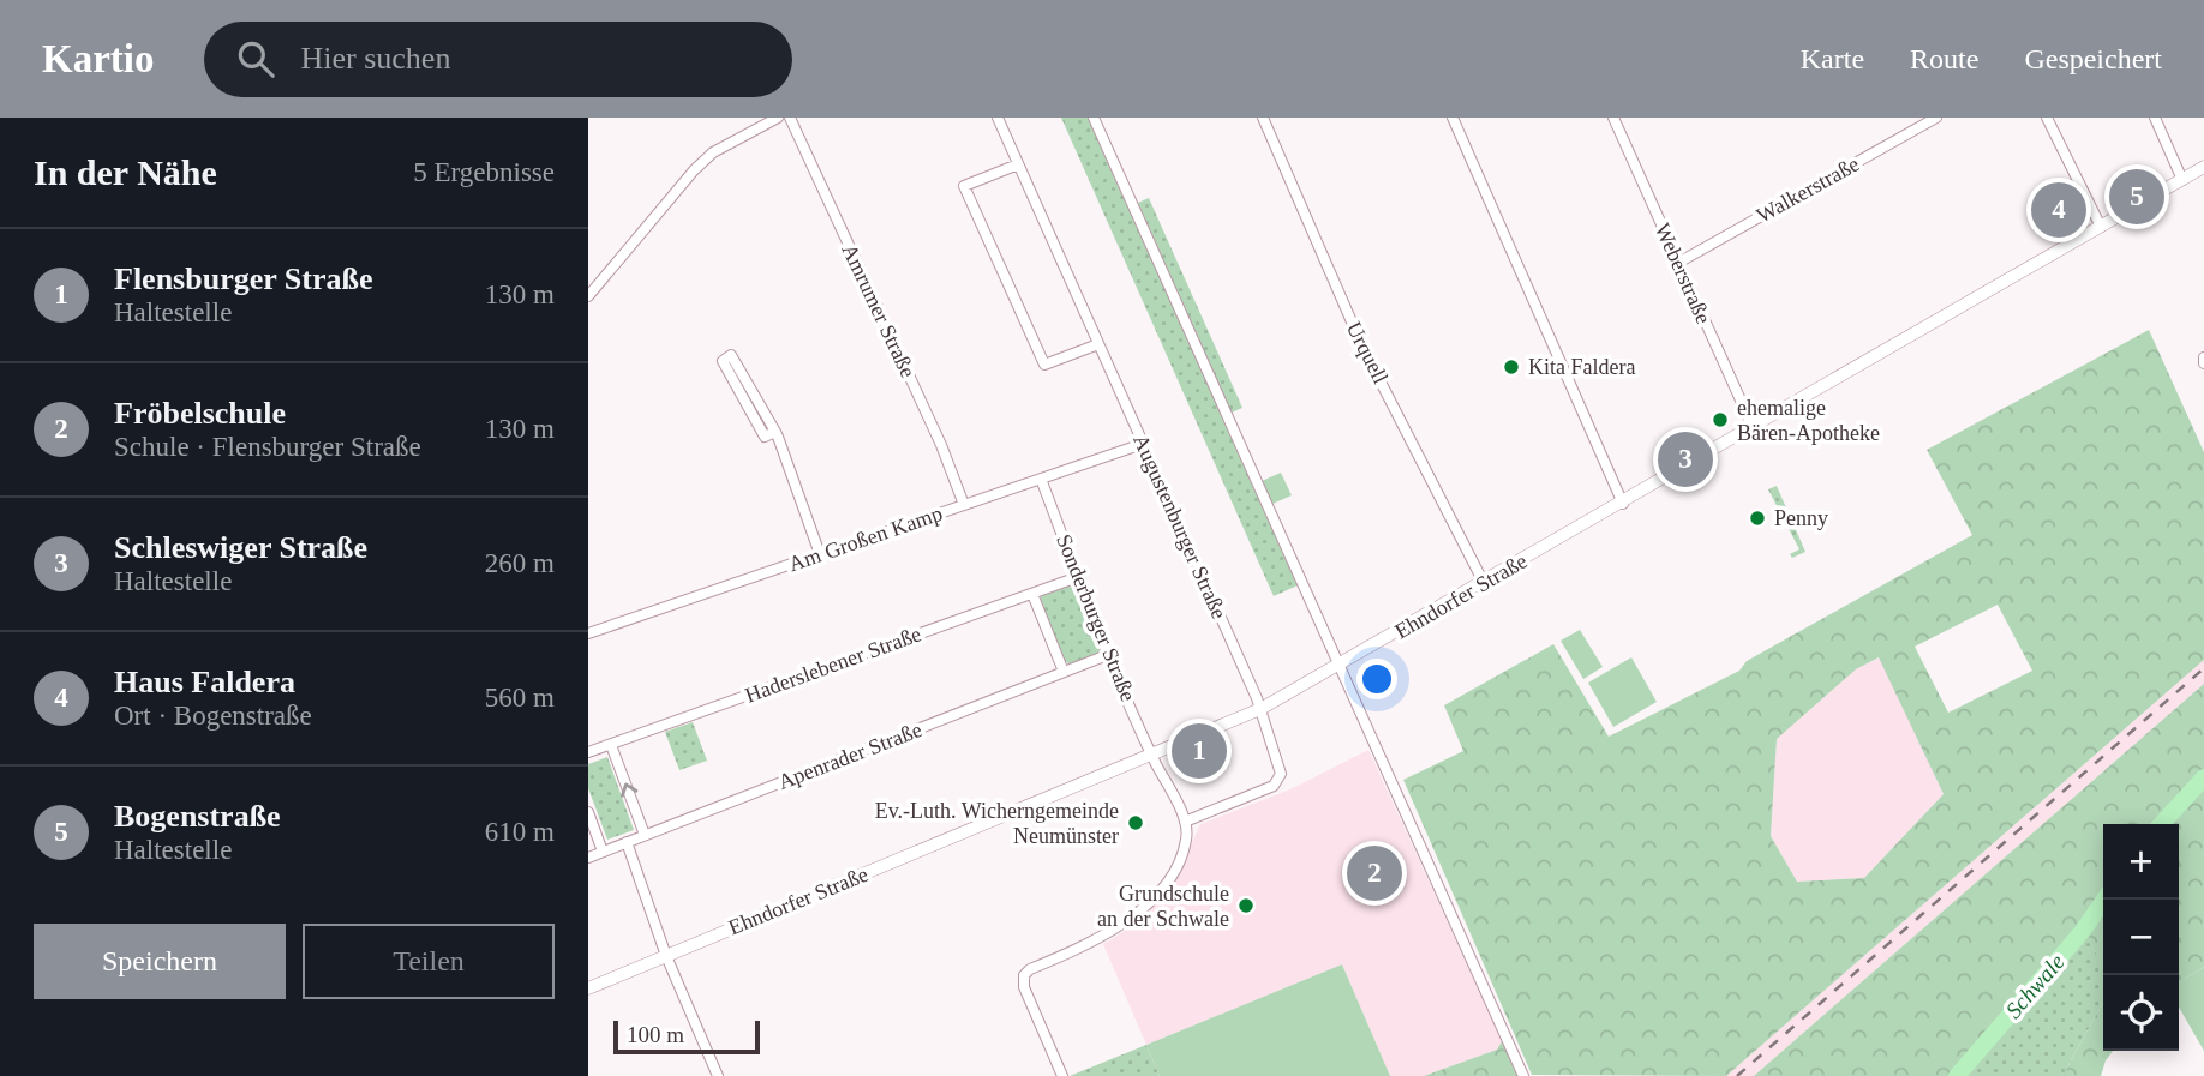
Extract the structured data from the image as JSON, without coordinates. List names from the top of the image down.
{
  "streets": {
    "street": [
      "Walkerstraße",
      "Weberstraße",
      "Amrumer Straße",
      "Urquell",
      "Augustenburger Straße",
      "Am Großen Kamp",
      "Ehndorfer Straße",
      "Sonderburger Straße",
      "Haderslebener Straße",
      "Apenrader Straße"
    ]
  },
  "crossings": [
    ["Walkerstraße", "Weberstraße"],
    ["Weberstraße", "Ehndorfer Straße"],
    ["Amrumer Straße", "Am Großen Kamp"],
    ["Urquell", "Ehndorfer Straße"],
    ["Augustenburger Straße", "Am Großen Kamp"],
    ["Augustenburger Straße", "Ehndorfer Straße"],
    ["Augustenburger Straße", "Sonderburger Straße"],
    ["Am Großen Kamp", "Sonderburger Straße"],
    ["Ehndorfer Straße", "Sonderburger Straße"],
    ["Sonderburger Straße", "Haderslebener Straße"],
    ["Sonderburger Straße", "Apenrader Straße"]
  ],
  "water": ["Schwale"],
  "places": [
    "Kita Faldera",
    "ehemalige Bären-Apotheke",
    "Penny",
    "Ev.-Luth. Wicherngemeinde Neumünster",
    "Grundschule an der Schwale"
  ],
  "scale_bar": "100 m",
  "page": {
    "header": "Kartio",
    "search": "Hier suchen",
    "nav": ["Karte", "Route", "Gespeichert"],
    "heading": ["In der Nähe", "5 Ergebnisse"],
    "pins": [
      "5",
      "4",
      "3",
      "1",
      "2"
    ],
    "list": [
      {
        "mark": "1",
        "name": "Flensburger Straße",
        "note": "Haltestelle",
        "value": "130 m"
      },
      {
        "mark": "2",
        "name": "Fröbelschule",
        "note": "Schule · Flensburger Straße",
        "value": "130 m"
      },
      {
        "mark": "3",
        "name": "Schleswiger Straße",
        "note": "Haltestelle",
        "value": "260 m"
      },
      {
        "mark": "4",
        "name": "Haus Faldera",
        "note": "Ort · Bogenstraße",
        "value": "560 m"
      },
      {
        "mark": "5",
        "name": "Bogenstraße",
        "note": "Haltestelle",
        "value": "610 m"
      }
    ],
    "map_buttons": ["+", "−"],
    "buttons": ["Speichern", "Teilen"],
    "scale": "100 m"
  }
}
